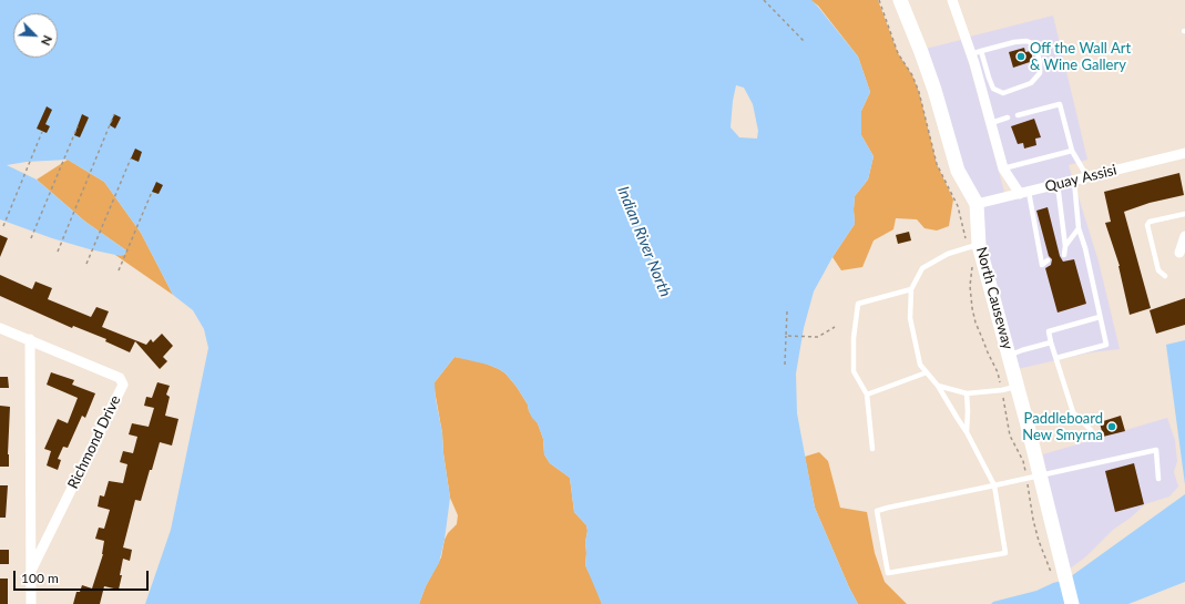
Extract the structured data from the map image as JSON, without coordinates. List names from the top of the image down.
{
  "streets": {
    "main road": ["North Causeway"],
    "street": ["Quay Assisi", "Richmond Drive"]
  },
  "crossings": [
    ["Quay Assisi", "North Causeway"]
  ],
  "water": ["Indian River North"],
  "places": ["Off the Wall Art & Wine Gallery", "Paddleboard New Smyrna"],
  "scale_bar": "100 m",
  "north": "bottom right"
}
